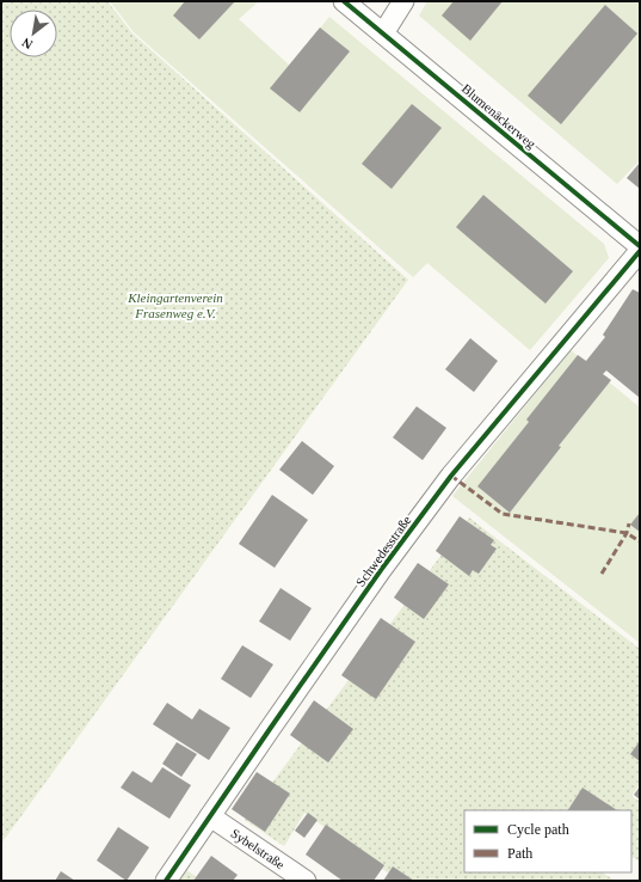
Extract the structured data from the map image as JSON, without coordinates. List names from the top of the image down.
{
  "streets": {
    "street": ["Blumenäckerweg", "Schwedesstraße", "Sybelstraße"]
  },
  "crossings": [
    ["Schwedesstraße", "Sybelstraße"]
  ],
  "parks": ["Kleingartenverein Frasenweg e.V."],
  "legend": ["Cycle path", "Path"],
  "north": "bottom left"
}
